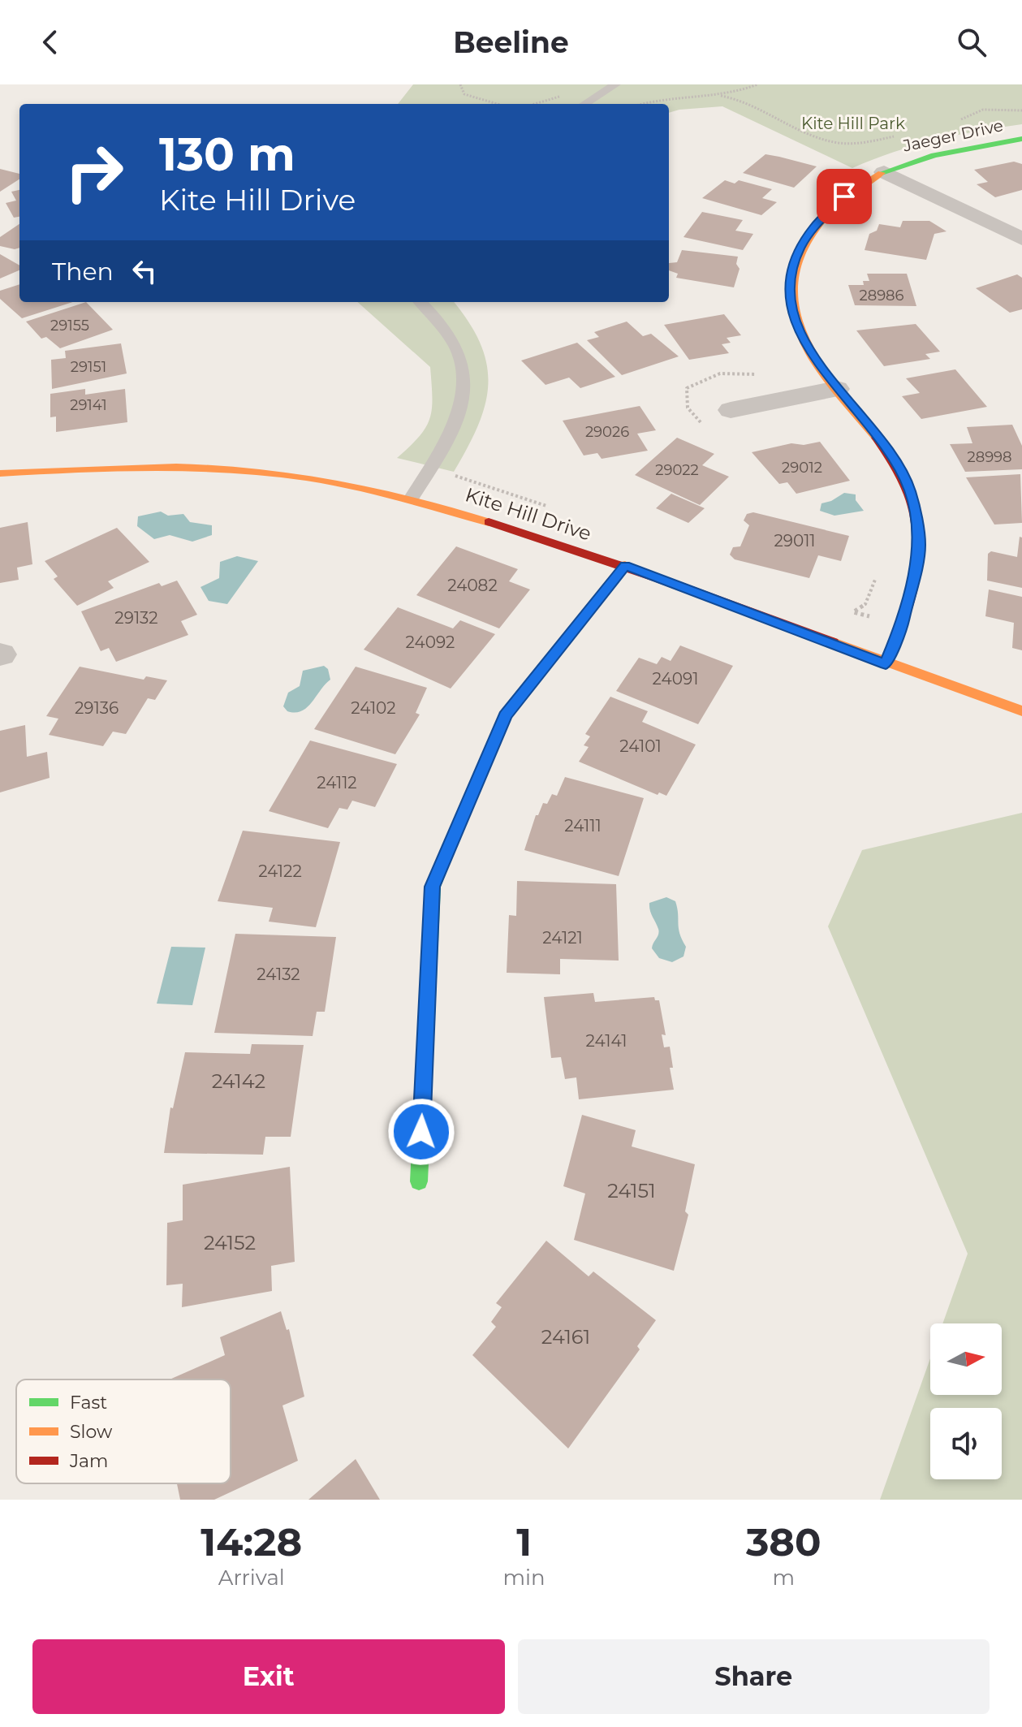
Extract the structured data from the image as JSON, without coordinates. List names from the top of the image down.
{
  "streets": {
    "street": ["Jaeger Drive", "Kite Hill Drive"]
  },
  "crossings": [
    ["Jaeger Drive", "Kite Hill Drive"]
  ],
  "parks": ["Kite Hill Park"],
  "house_numbers": [
    "28986",
    "29155",
    "29151",
    "29141",
    "29026",
    "28998",
    "29012",
    "29022",
    "29011",
    "24082",
    "29132",
    "24092",
    "24091",
    "29136",
    "24102",
    "24101",
    "24112",
    "24111",
    "24122",
    "24121",
    "24132",
    "24141",
    "24142",
    "24151",
    "24152",
    "24161"
  ],
  "legend": ["Fast", "Slow", "Jam"],
  "north": "right",
  "page": {
    "header": "Beeline",
    "turn": ["130 m", "Kite Hill Drive"],
    "then": "Then",
    "eta": [
      "14:28",
      "Arrival",
      "1",
      "min",
      "380",
      "m"
    ],
    "buttons": ["Exit", "Share"]
  }
}
